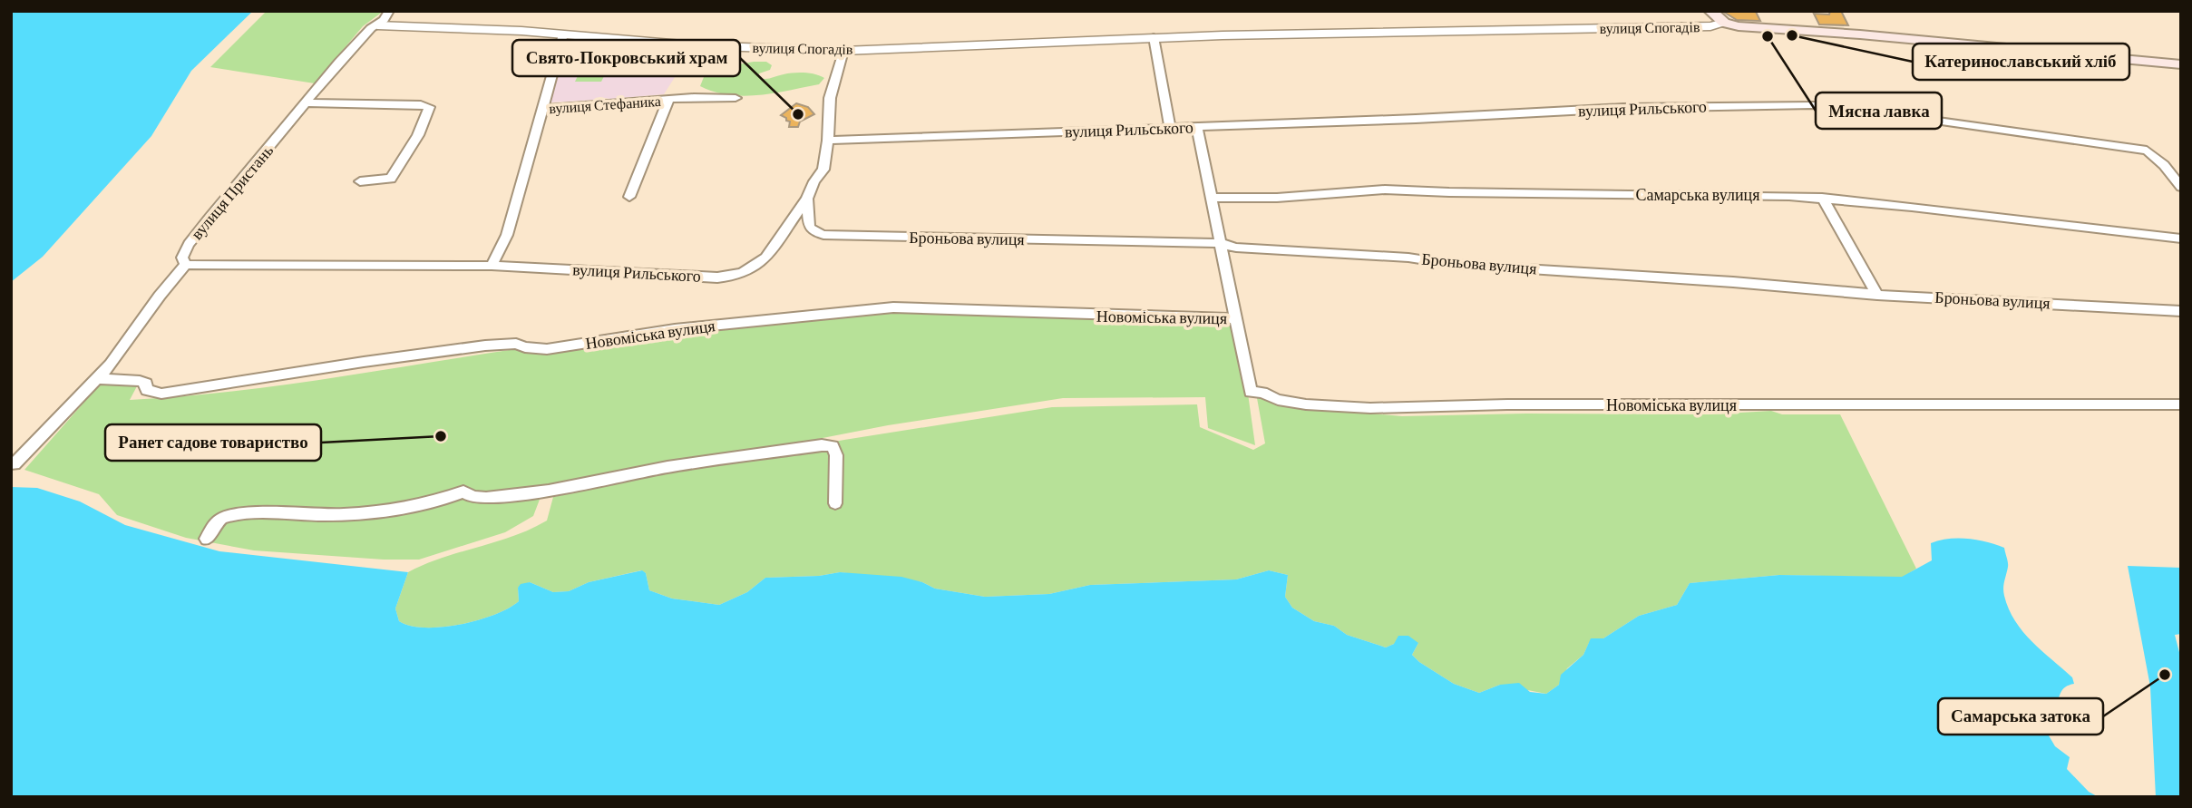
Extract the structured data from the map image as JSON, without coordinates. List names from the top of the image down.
{
  "streets": {
    "main road": ["вулиця Спогадів"],
    "street": [
      "вулиця Стефаника",
      "вулиця Рильського",
      "вулиця Пристань",
      "Самарська вулиця",
      "Броньова вулиця",
      "Новоміська вулиця"
    ]
  },
  "crossings": [
    ["вулиця Спогадів", "вулиця Стефаника"],
    ["вулиця Спогадів", "вулиця Пристань"],
    ["вулиця Стефаника", "вулиця Рильського"],
    ["вулиця Рильського", "вулиця Пристань"],
    ["вулиця Рильського", "Броньова вулиця"],
    ["вулиця Пристань", "Новоміська вулиця"]
  ],
  "places": [
    "Катеринославський хліб",
    "Мясна лавка",
    "Свято-Покровський храм",
    "Ранет садове товариство",
    "Самарська затока"
  ]
}
